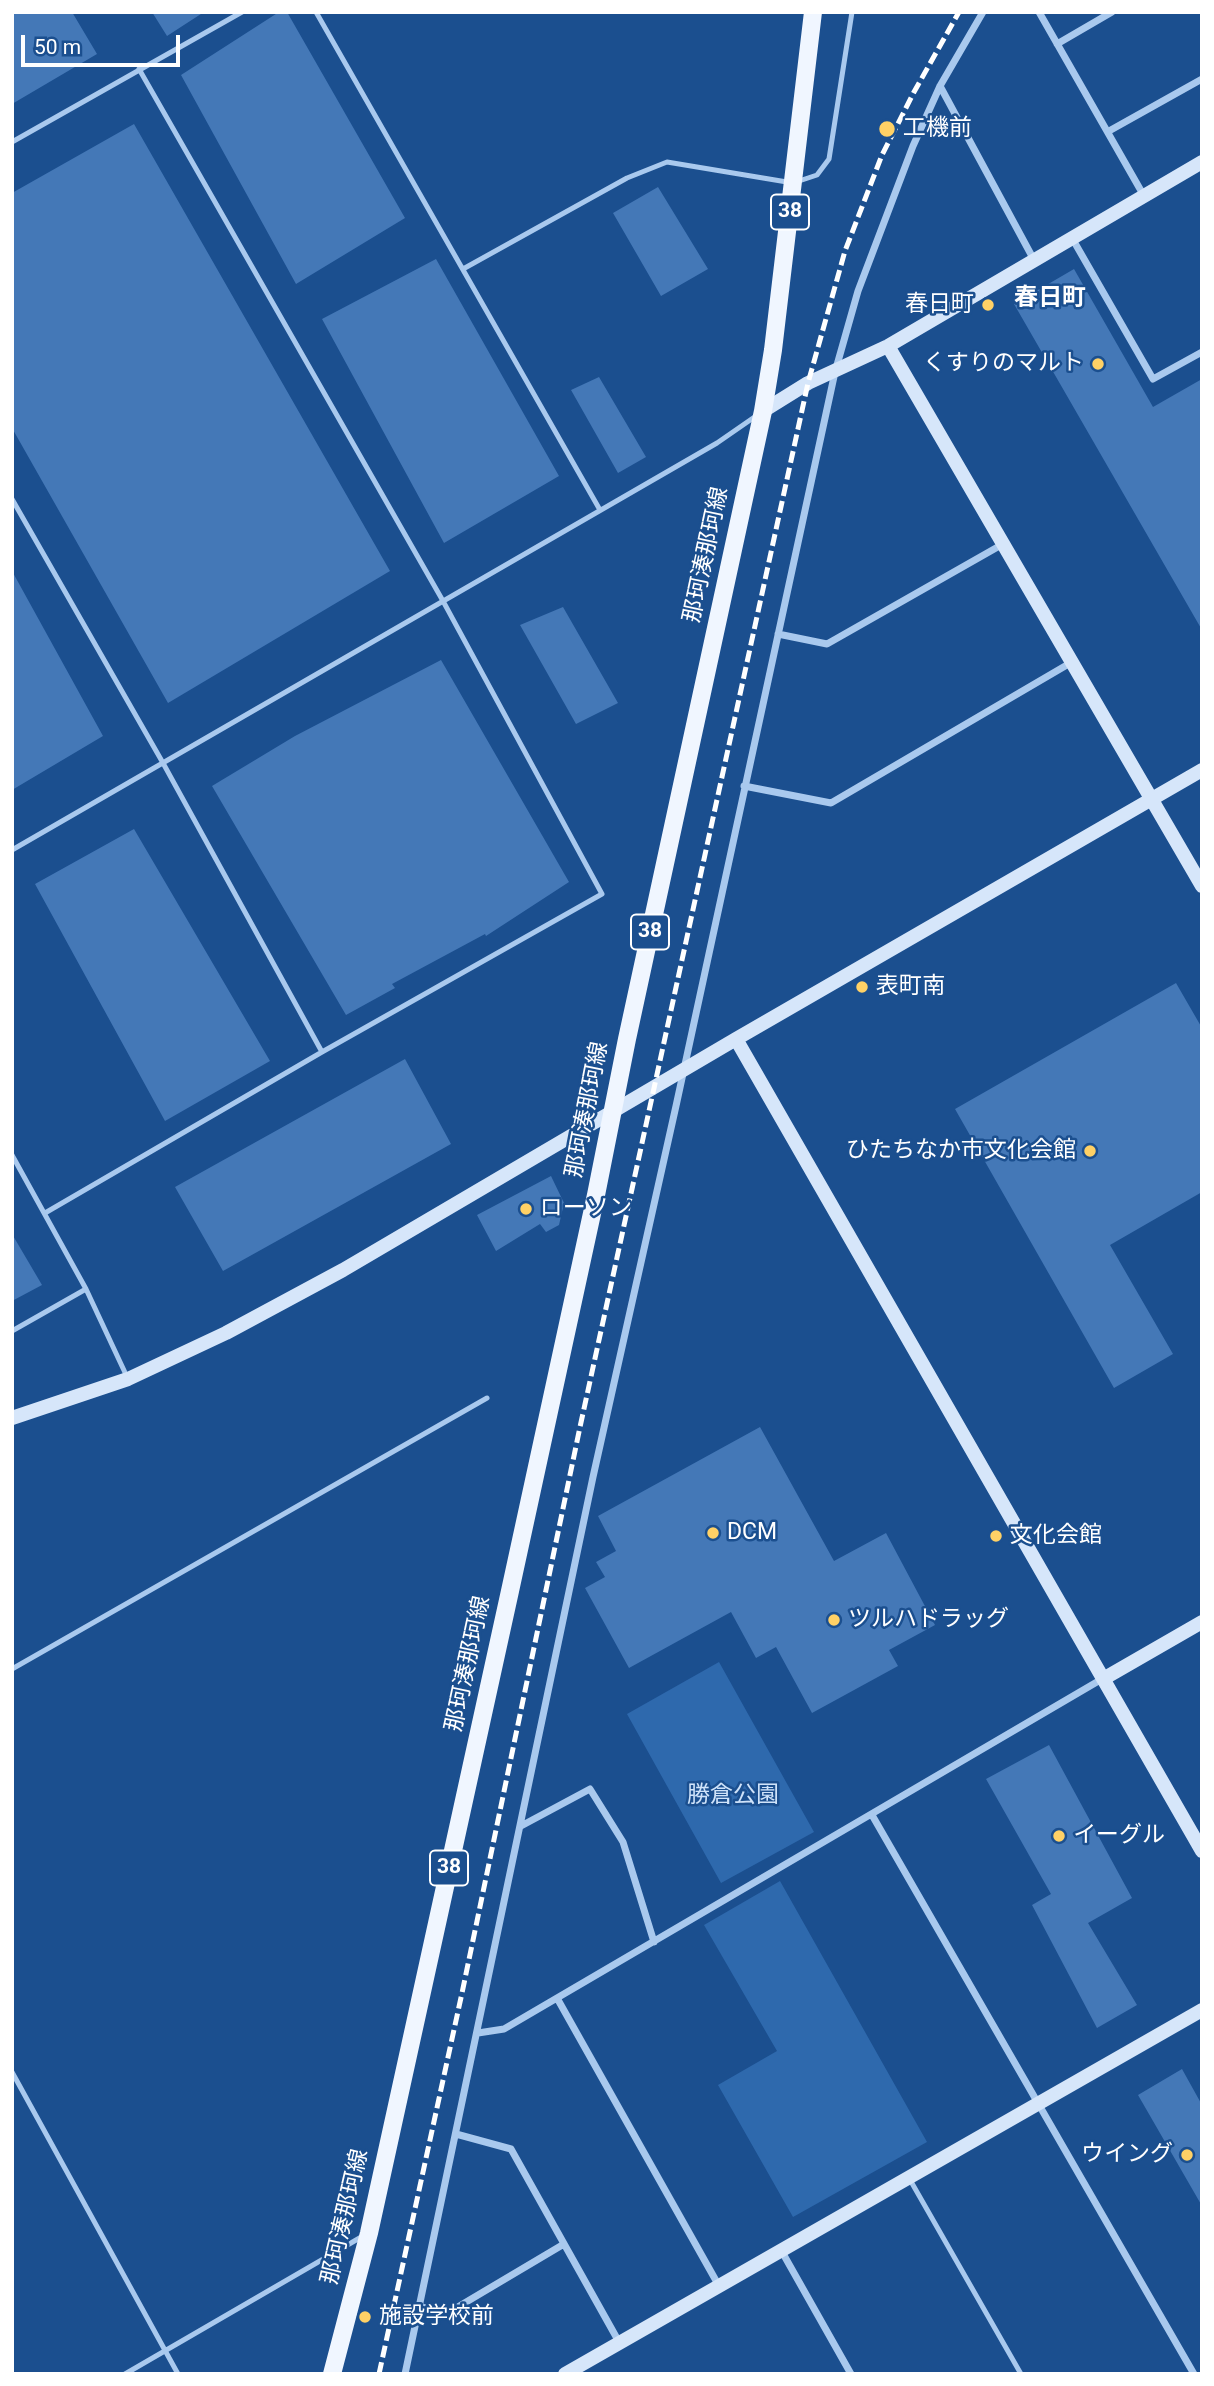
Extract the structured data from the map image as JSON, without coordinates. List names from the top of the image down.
{
  "streets": {
    "main road": ["38", "那珂湊那珂線"]
  },
  "districts": ["春日町"],
  "parks": ["勝倉公園"],
  "places": [
    "工機前",
    "春日町",
    "くすりのマルト",
    "表町南",
    "ひたちなか市文化会館",
    "ローソン",
    "DCM",
    "文化会館",
    "ツルハドラッグ",
    "イーグル",
    "ウイング",
    "施設学校前"
  ],
  "scale_bar": "50 m"
}
